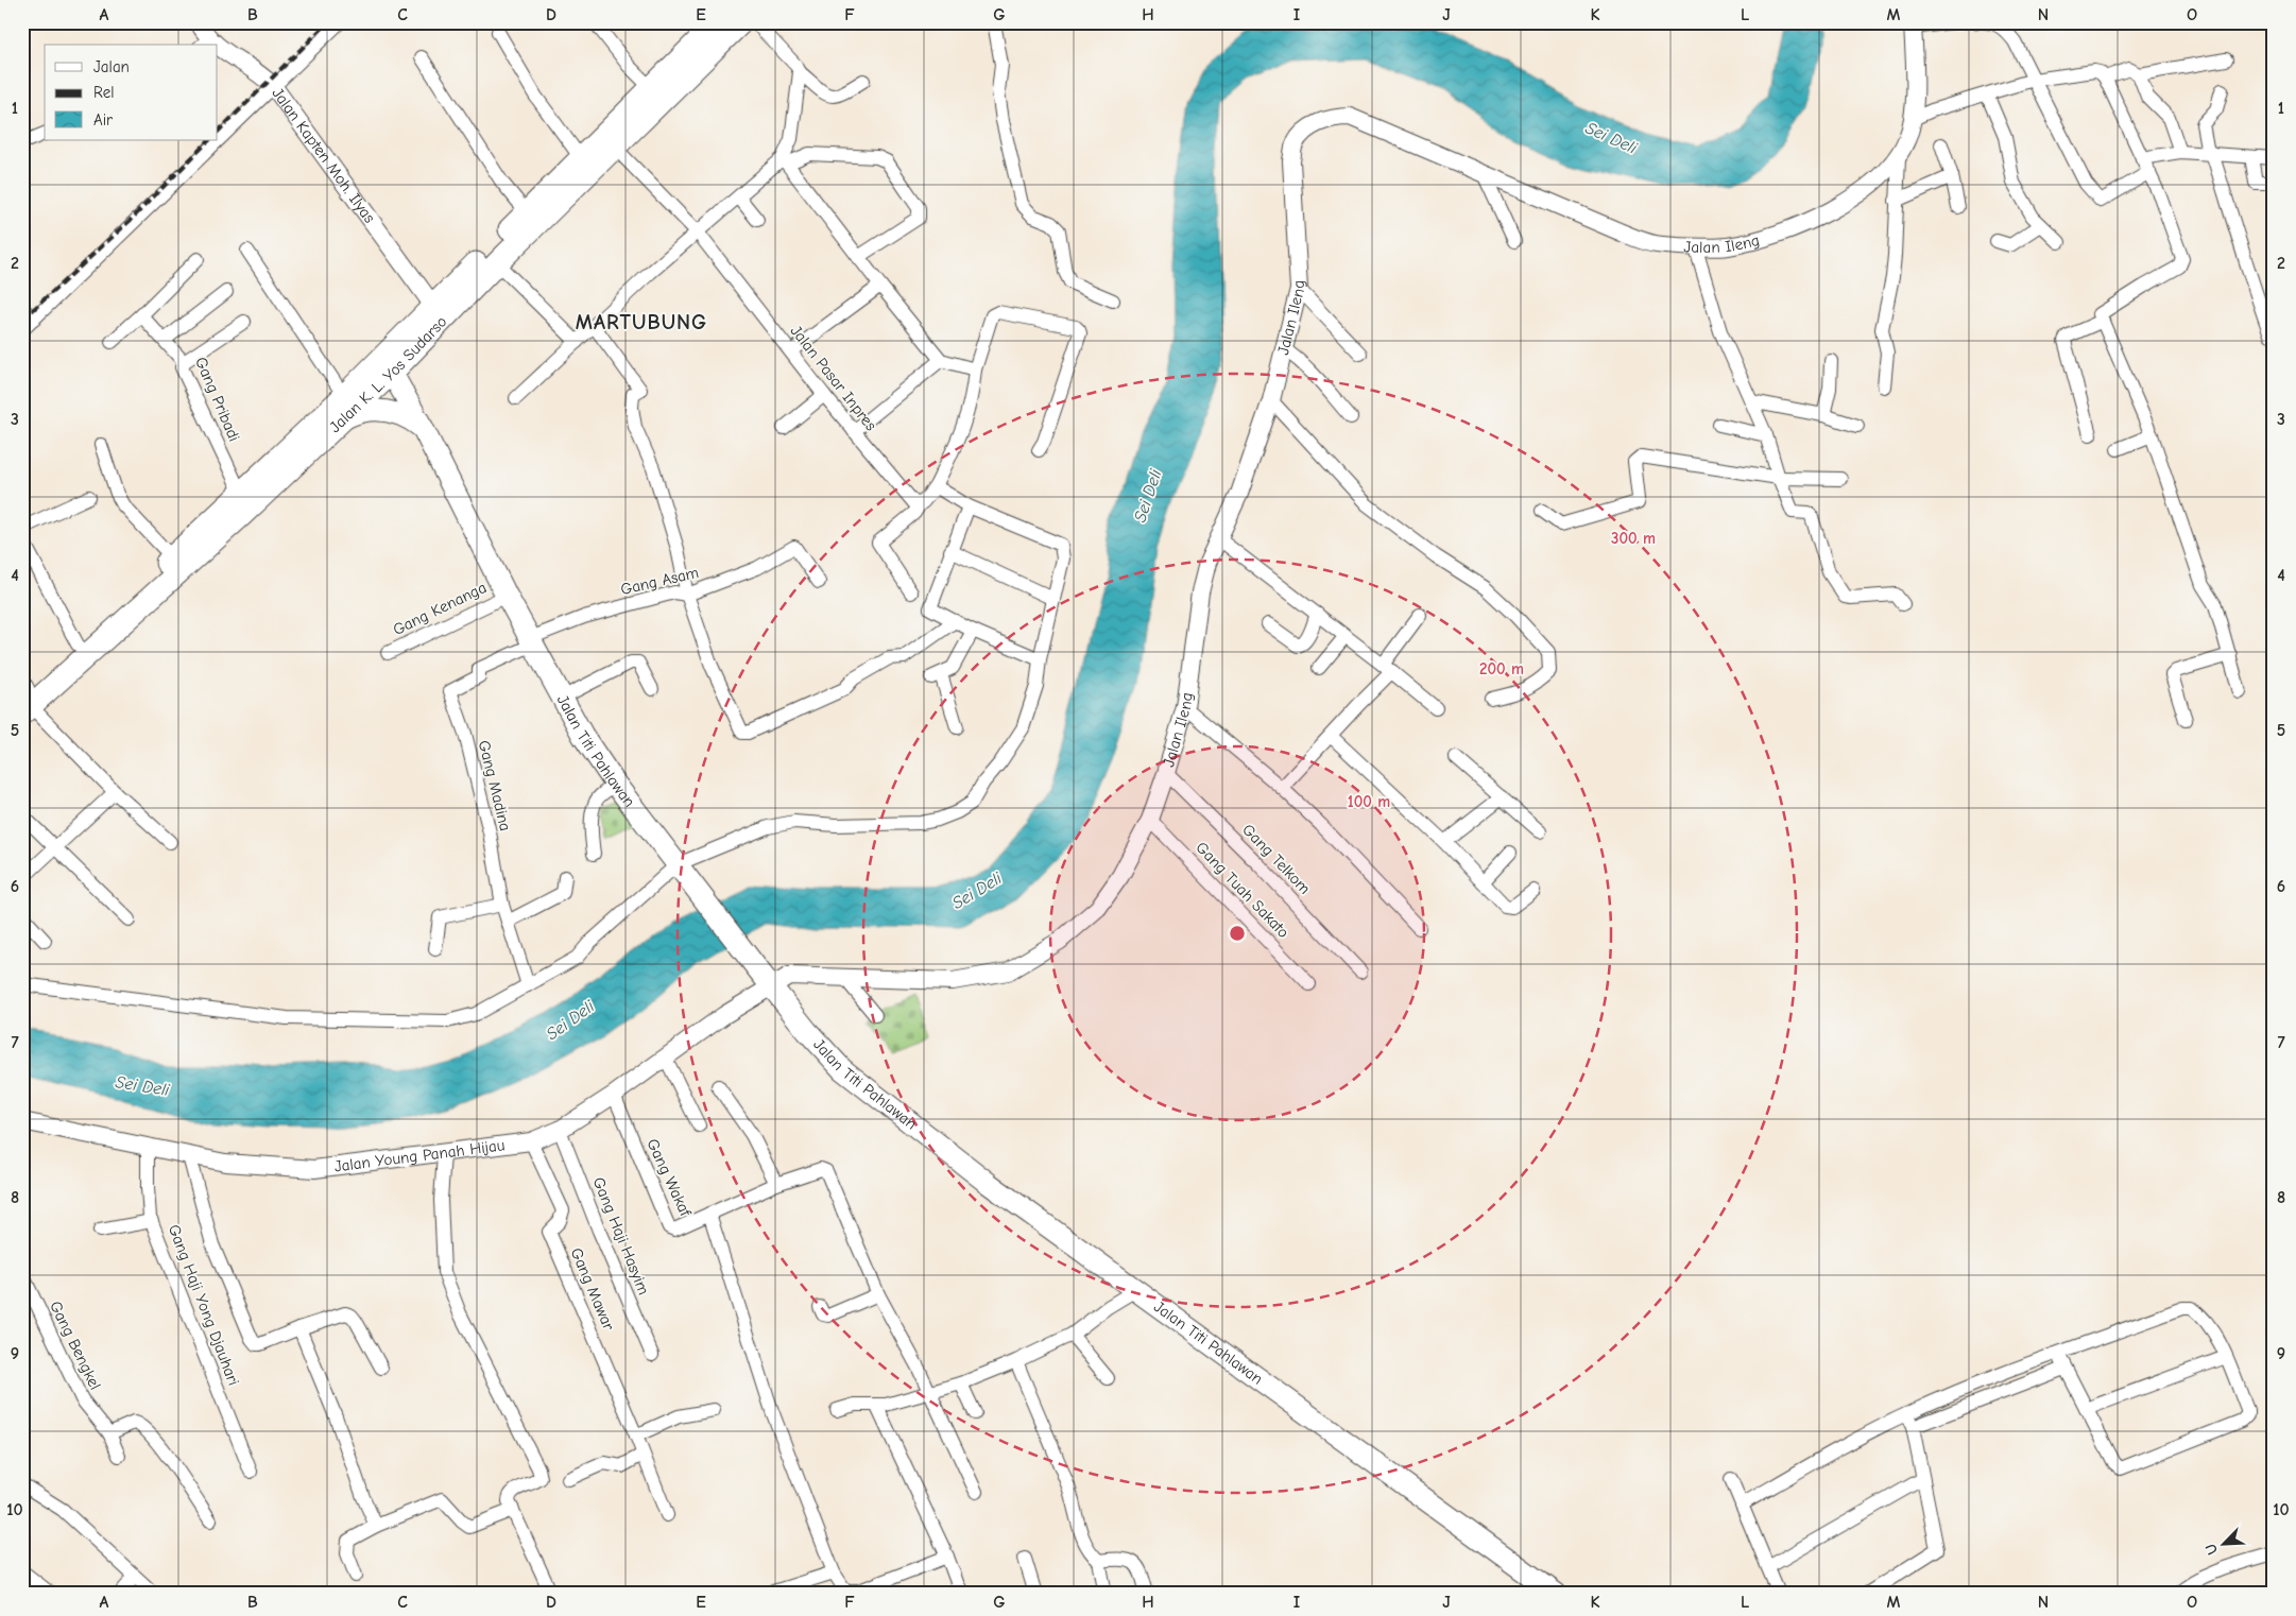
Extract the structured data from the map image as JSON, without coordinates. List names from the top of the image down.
{
  "streets": {
    "highway": ["Jalan K. L. Yos Sudarso"],
    "main road": ["Jalan Titi Pahlawan"],
    "street": [
      "Jalan Kapten Moh. Ilyas",
      "Jalan Ileng",
      "Jalan Pasar Inpres",
      "Gang Pribadi",
      "Gang Asam",
      "Gang Kenanga",
      "Gang Madina",
      "Gang Telkom",
      "Gang Tuah Sakato",
      "Jalan Young Panah Hijau",
      "Gang Wakaf",
      "Gang Haji Hasyim",
      "Gang Mawar",
      "Gang Haji Yong Djauhari",
      "Gang Bengkel"
    ]
  },
  "crossings": [
    ["Jalan Kapten Moh. Ilyas", "Jalan K. L. Yos Sudarso"],
    ["Jalan Ileng", "Jalan Titi Pahlawan"],
    ["Jalan Ileng", "Gang Telkom"],
    ["Jalan Ileng", "Gang Tuah Sakato"],
    ["Jalan Ileng", "Jalan Young Panah Hijau"],
    ["Jalan K. L. Yos Sudarso", "Jalan Pasar Inpres"],
    ["Jalan K. L. Yos Sudarso", "Gang Pribadi"],
    ["Jalan K. L. Yos Sudarso", "Jalan Titi Pahlawan"],
    ["Gang Asam", "Jalan Titi Pahlawan"],
    ["Gang Asam", "Gang Madina"],
    ["Gang Kenanga", "Jalan Titi Pahlawan"],
    ["Jalan Titi Pahlawan", "Gang Madina"],
    ["Jalan Titi Pahlawan", "Jalan Young Panah Hijau"],
    ["Jalan Young Panah Hijau", "Gang Wakaf"],
    ["Jalan Young Panah Hijau", "Gang Haji Hasyim"],
    ["Jalan Young Panah Hijau", "Gang Mawar"],
    ["Jalan Young Panah Hijau", "Gang Haji Yong Djauhari"]
  ],
  "districts": ["MARTUBUNG"],
  "water": ["Sei Deli"],
  "legend": ["Jalan", "Rel", "Air"],
  "north": "bottom left",
  "grid": {
    "columns": [
      "A",
      "B",
      "C",
      "D",
      "E",
      "F",
      "G",
      "H",
      "I",
      "J",
      "K",
      "L",
      "M",
      "N",
      "O"
    ],
    "rows": [
      "1",
      "2",
      "3",
      "4",
      "5",
      "6",
      "7",
      "8",
      "9",
      "10"
    ]
  },
  "rings": ["300 m", "200 m", "100 m"]
}
